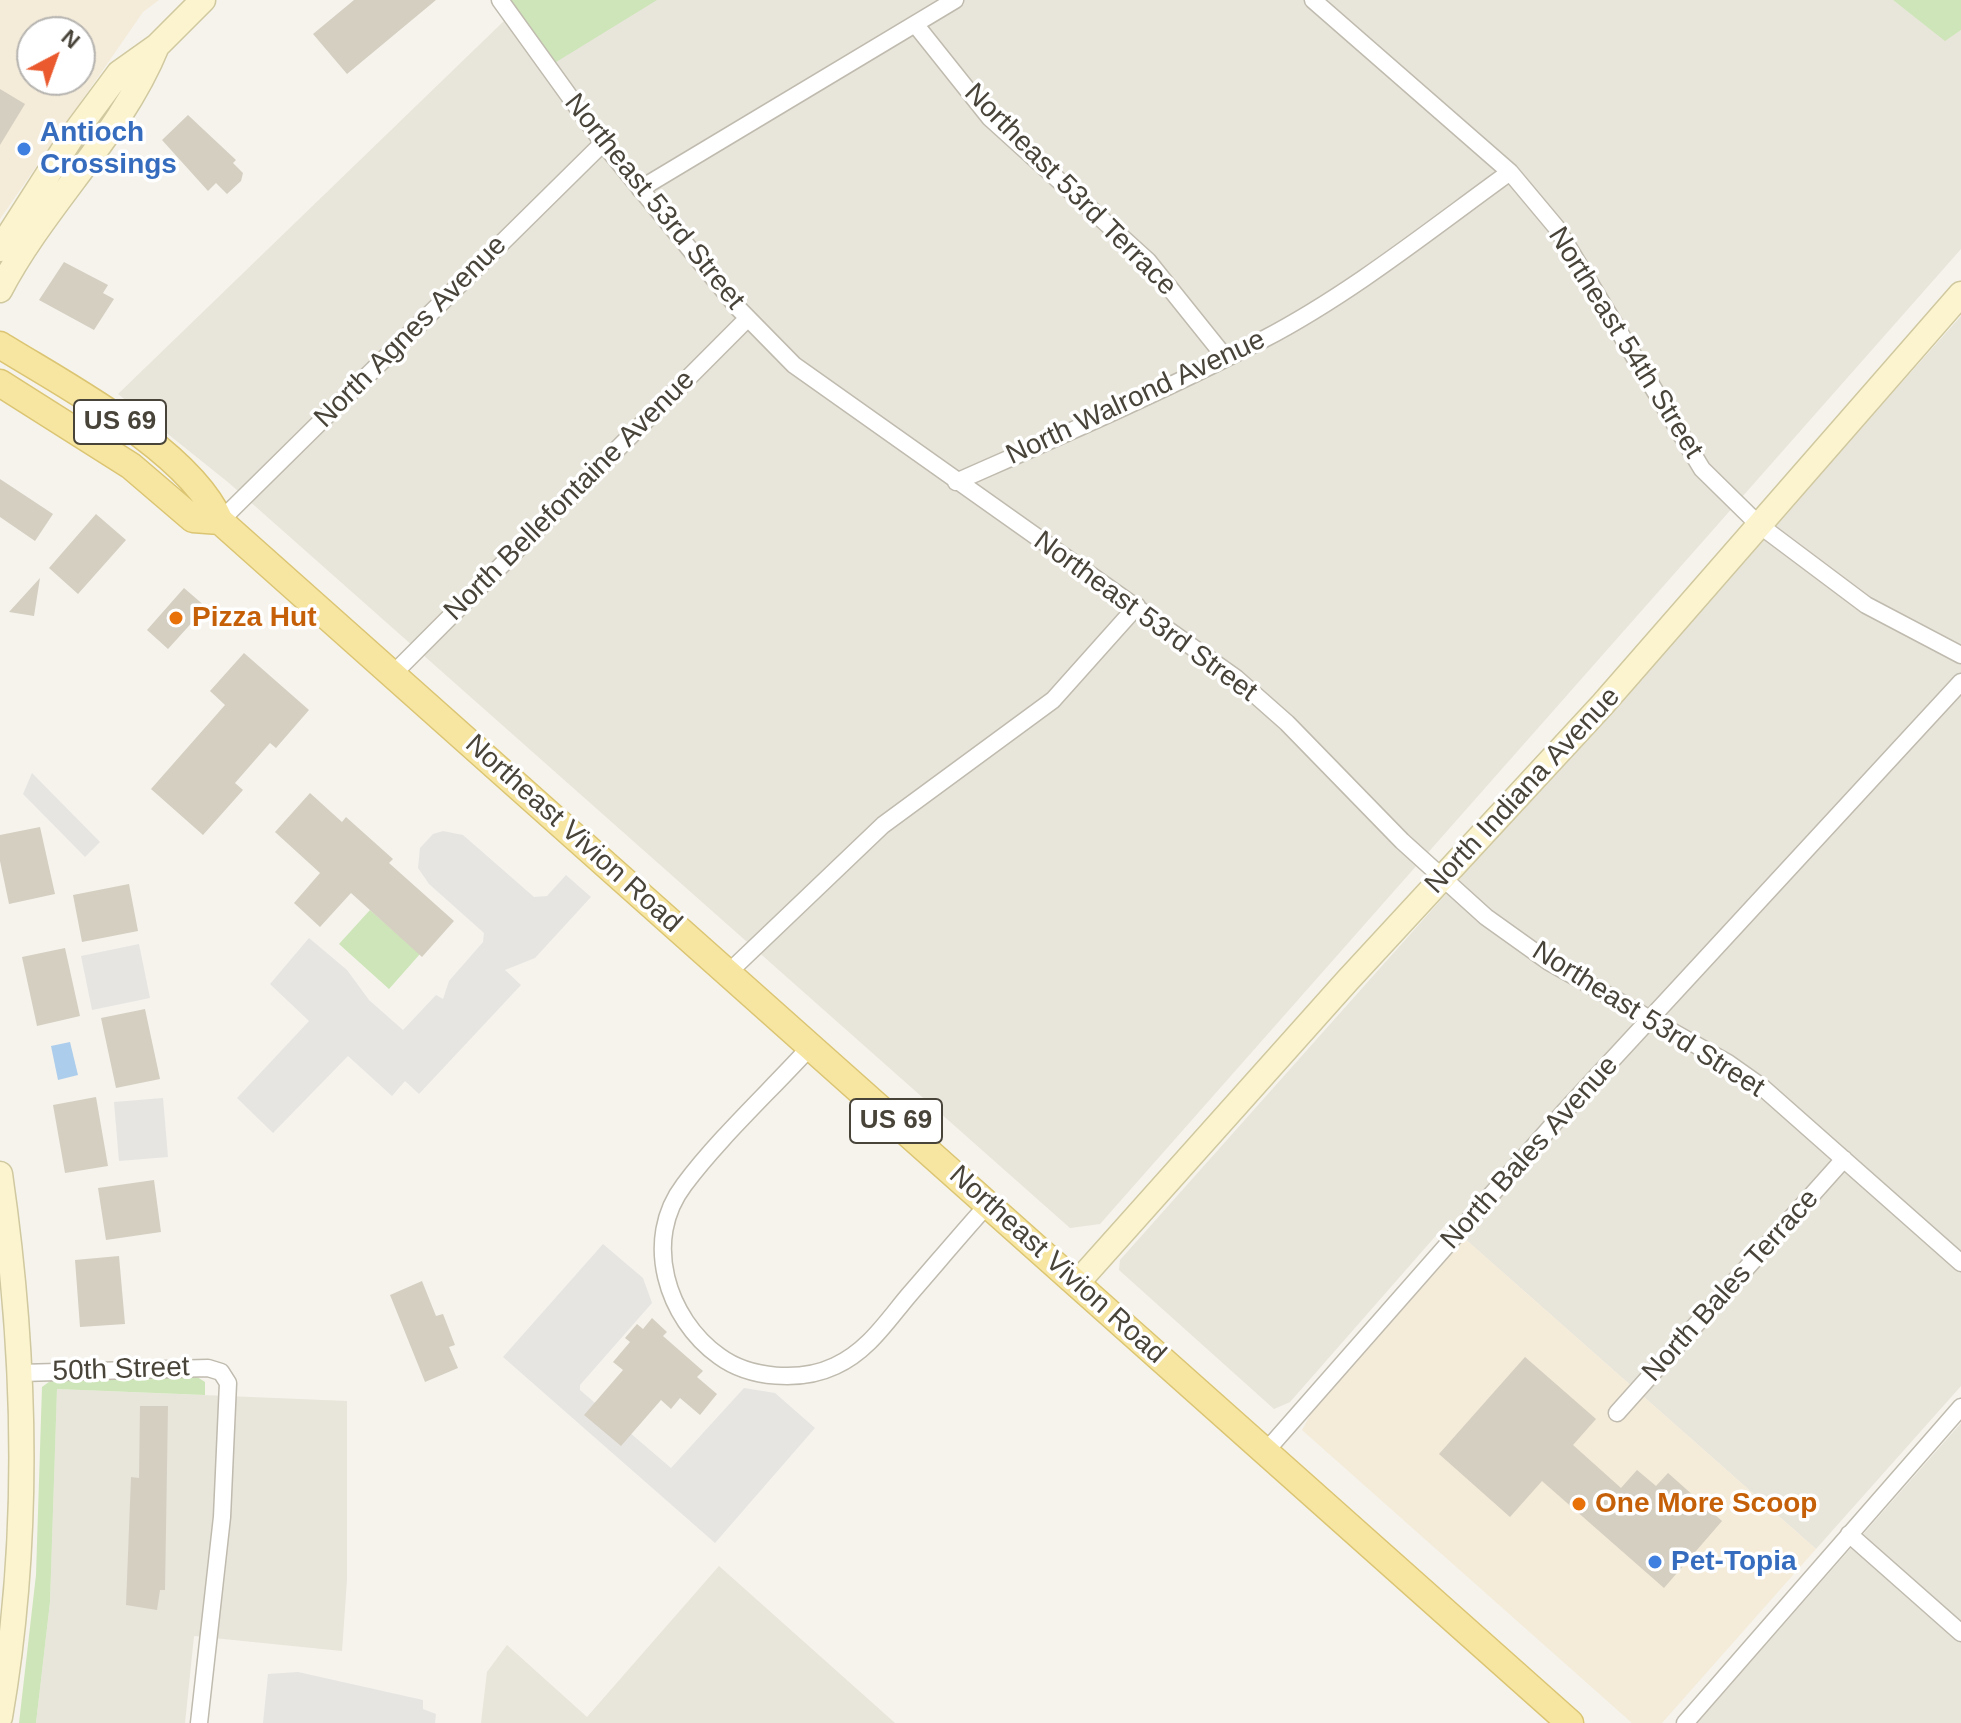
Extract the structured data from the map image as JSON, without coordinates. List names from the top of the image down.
{
  "streets": {
    "main road": ["US 69", "Northeast Vivion Road"],
    "street": [
      "Northeast 53rd Terrace",
      "Northeast 53rd Street",
      "North Agnes Avenue",
      "Northeast 54th Street",
      "North Walrond Avenue",
      "North Bellefontaine Avenue",
      "North Indiana Avenue",
      "North Bales Avenue",
      "North Bales Terrace",
      "50th Street"
    ]
  },
  "crossings": [
    ["Northeast 53rd Terrace", "North Walrond Avenue"],
    ["Northeast 53rd Street", "North Agnes Avenue"],
    ["Northeast 53rd Street", "North Walrond Avenue"],
    ["Northeast 53rd Street", "North Bellefontaine Avenue"],
    ["Northeast 53rd Street", "North Indiana Avenue"],
    ["Northeast 53rd Street", "North Bales Avenue"],
    ["Northeast 53rd Street", "North Bales Terrace"],
    ["North Agnes Avenue", "Northeast Vivion Road"],
    ["Northeast 54th Street", "North Walrond Avenue"],
    ["Northeast 54th Street", "North Indiana Avenue"],
    ["North Bellefontaine Avenue", "Northeast Vivion Road"],
    ["North Indiana Avenue", "Northeast Vivion Road"],
    ["Northeast Vivion Road", "North Bales Avenue"]
  ],
  "places": [
    "Antioch Crossings",
    "Pizza Hut",
    "One More Scoop",
    "Pet-Topia"
  ],
  "north": "top right"
}
